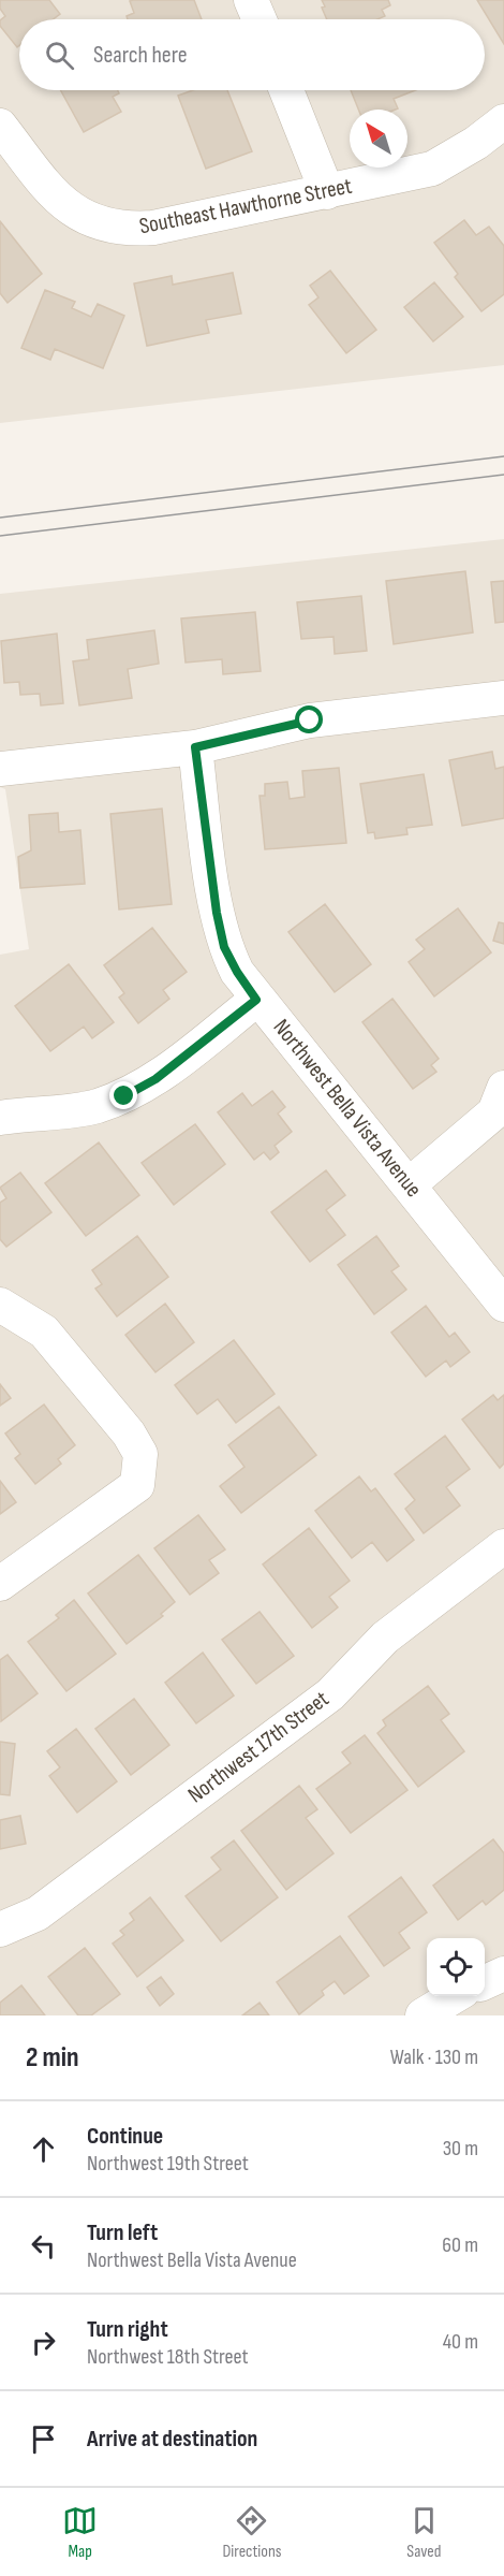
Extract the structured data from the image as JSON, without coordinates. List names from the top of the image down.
{
  "streets": {
    "street": ["Southeast Hawthorne Street", "Northwest Bella Vista Avenue", "Northwest 17th Street"]
  },
  "north": "top left",
  "page": {
    "search": "Search here",
    "heading": ["2 min", "Walk · 130 m"],
    "list": [
      ["Continue", "Northwest 19th Street", "30 m"],
      ["Turn left", "Northwest Bella Vista Avenue", "60 m"],
      ["Turn right", "Northwest 18th Street", "40 m"],
      "Arrive at destination"
    ],
    "nav": ["Map", "Directions", "Saved"]
  }
}
